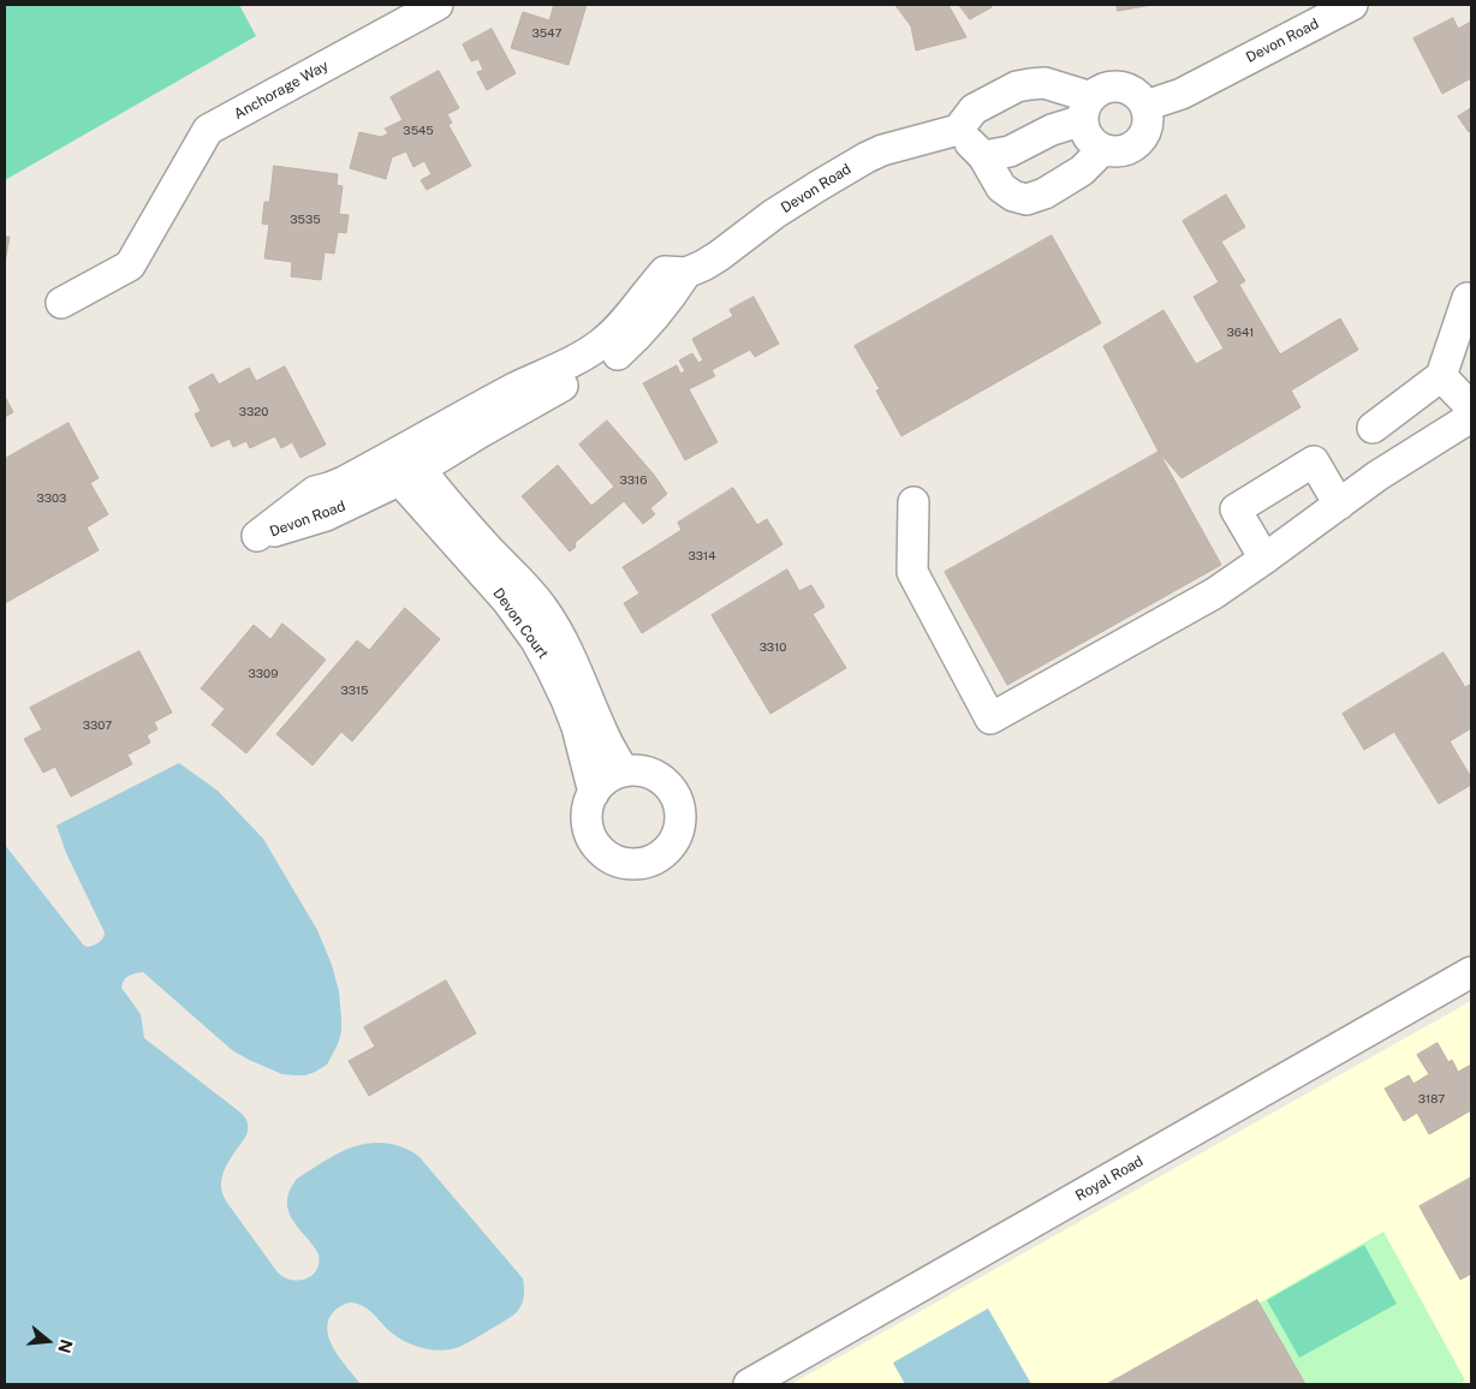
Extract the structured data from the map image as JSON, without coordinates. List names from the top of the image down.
{
  "streets": {
    "street": [
      "Devon Road",
      "Anchorage Way",
      "Devon Court",
      "Royal Road"
    ]
  },
  "crossings": [
    ["Devon Road", "Devon Court"]
  ],
  "house_numbers": [
    "3547",
    "3545",
    "3535",
    "3641",
    "3320",
    "3316",
    "3303",
    "3314",
    "3310",
    "3309",
    "3315",
    "3307",
    "3187"
  ],
  "north": "right"
}
